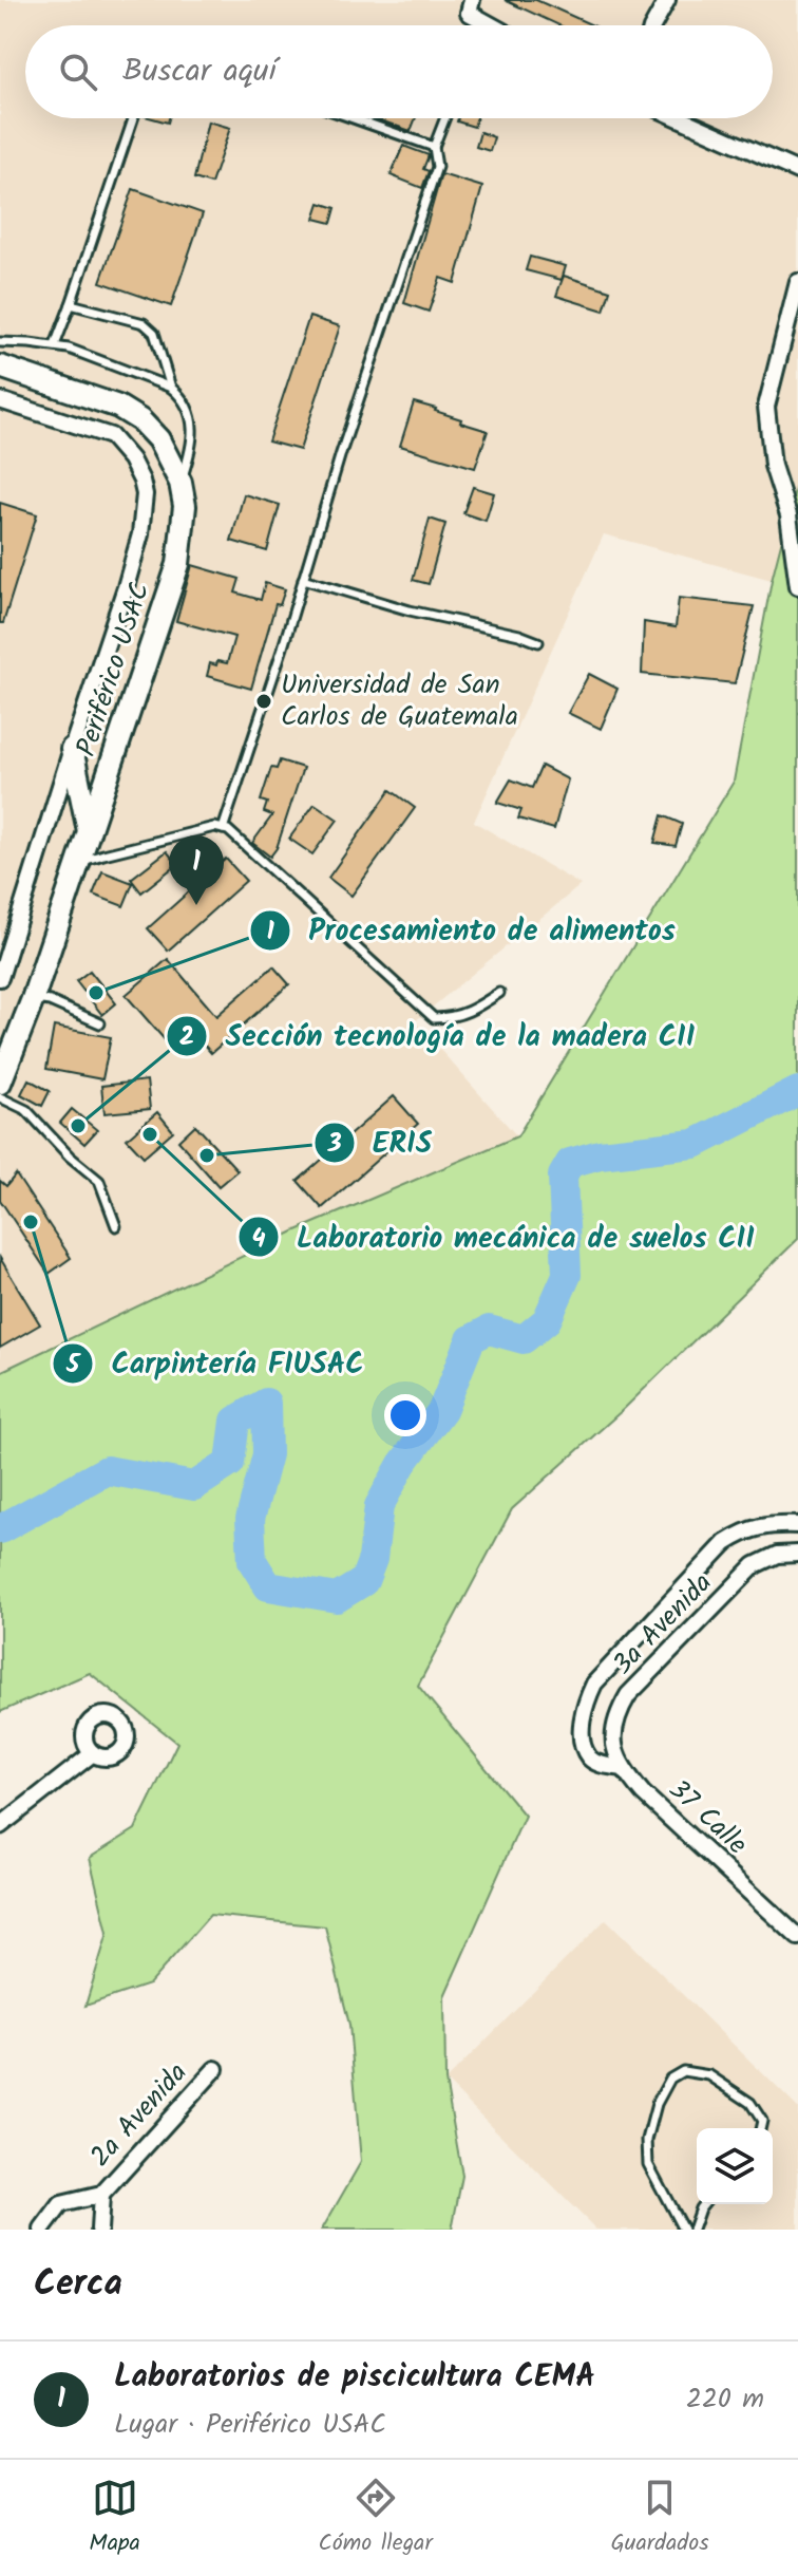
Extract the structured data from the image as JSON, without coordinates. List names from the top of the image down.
{
  "streets": {
    "street": [
      "Periférico USAC",
      "3a Avenida",
      "37 Calle",
      "2a Avenida"
    ]
  },
  "crossings": [
    ["3a Avenida", "37 Calle"]
  ],
  "places": [
    "Universidad de San Carlos de Guatemala",
    "Procesamiento de alimentos",
    "Sección tecnología de la madera CII",
    "Laboratorio mecánica de suelos CII",
    "ERIS",
    "Carpintería FIUSAC"
  ],
  "page": {
    "search": "Buscar aquí",
    "pins": "1",
    "heading": "Cerca",
    "list": [
      {
        "mark": "1",
        "name": "Laboratorios de piscicultura CEMA",
        "note": "Lugar · Periférico USAC",
        "value": "220 m"
      }
    ],
    "nav": ["Mapa", "Cómo llegar", "Guardados"]
  }
}
